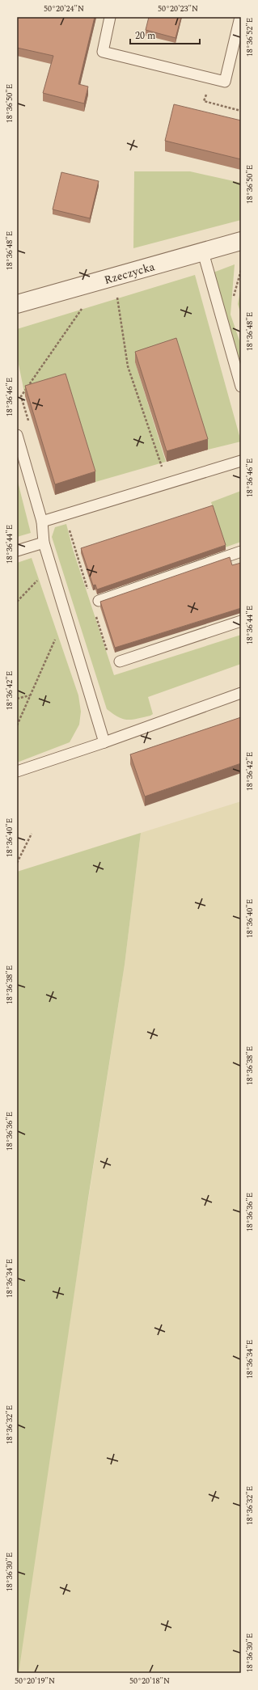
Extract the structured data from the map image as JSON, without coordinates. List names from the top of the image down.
{
  "streets": {
    "street": ["Rzeczycka"]
  },
  "scale_bar": "20 m",
  "coordinates": [
    "50°20'24\"N",
    "50°20'23\"N",
    "18°36'52\"E",
    "18°36'50\"E",
    "18°36'48\"E",
    "18°36'46\"E",
    "18°36'44\"E",
    "18°36'42\"E",
    "18°36'40\"E",
    "18°36'38\"E",
    "18°36'36\"E",
    "18°36'34\"E",
    "18°36'32\"E",
    "18°36'30\"E",
    "50°20'19\"N",
    "50°20'18\"N"
  ]
}
